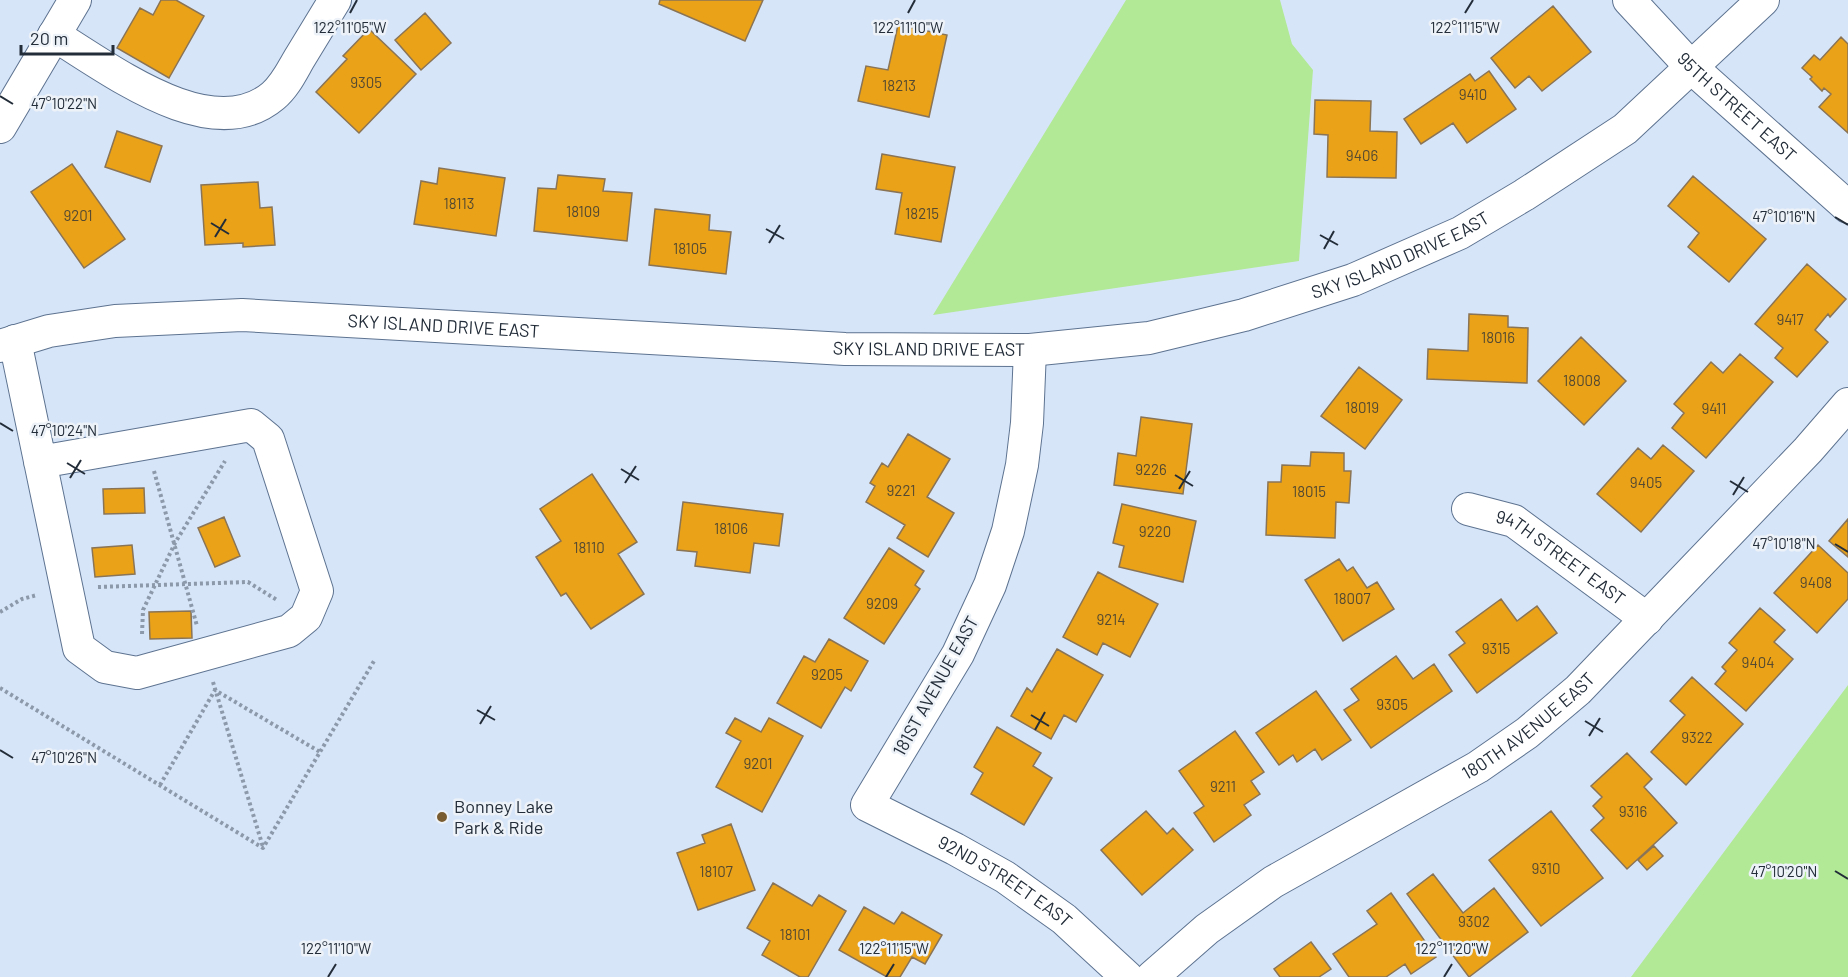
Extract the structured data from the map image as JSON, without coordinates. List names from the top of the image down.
{
  "streets": {
    "street": [
      "95TH STREET EAST",
      "SKY ISLAND DRIVE EAST",
      "94TH STREET EAST",
      "181ST AVENUE EAST",
      "180TH AVENUE EAST",
      "92ND STREET EAST"
    ]
  },
  "crossings": [
    ["95TH STREET EAST", "SKY ISLAND DRIVE EAST"],
    ["SKY ISLAND DRIVE EAST", "181ST AVENUE EAST"],
    ["94TH STREET EAST", "180TH AVENUE EAST"],
    ["181ST AVENUE EAST", "92ND STREET EAST"]
  ],
  "places": ["Bonney Lake Park & Ride"],
  "house_numbers": [
    "9305",
    "18213",
    "9410",
    "9406",
    "18113",
    "18109",
    "18215",
    "9201",
    "18105",
    "9417",
    "18016",
    "18008",
    "18019",
    "9411",
    "9226",
    "9405",
    "9221",
    "18015",
    "18106",
    "9220",
    "18110",
    "9408",
    "18007",
    "9209",
    "9214",
    "9315",
    "9404",
    "9205",
    "9305",
    "9322",
    "9201",
    "9211",
    "9316",
    "9310",
    "18107",
    "9302",
    "18101"
  ],
  "scale_bar": "20 m",
  "coordinates": [
    "122°11'05\"W",
    "122°11'10\"W",
    "122°11'15\"W",
    "47°10'22\"N",
    "47°10'16\"N",
    "47°10'24\"N",
    "47°10'18\"N",
    "47°10'26\"N",
    "47°10'20\"N",
    "122°11'20\"W"
  ]
}
